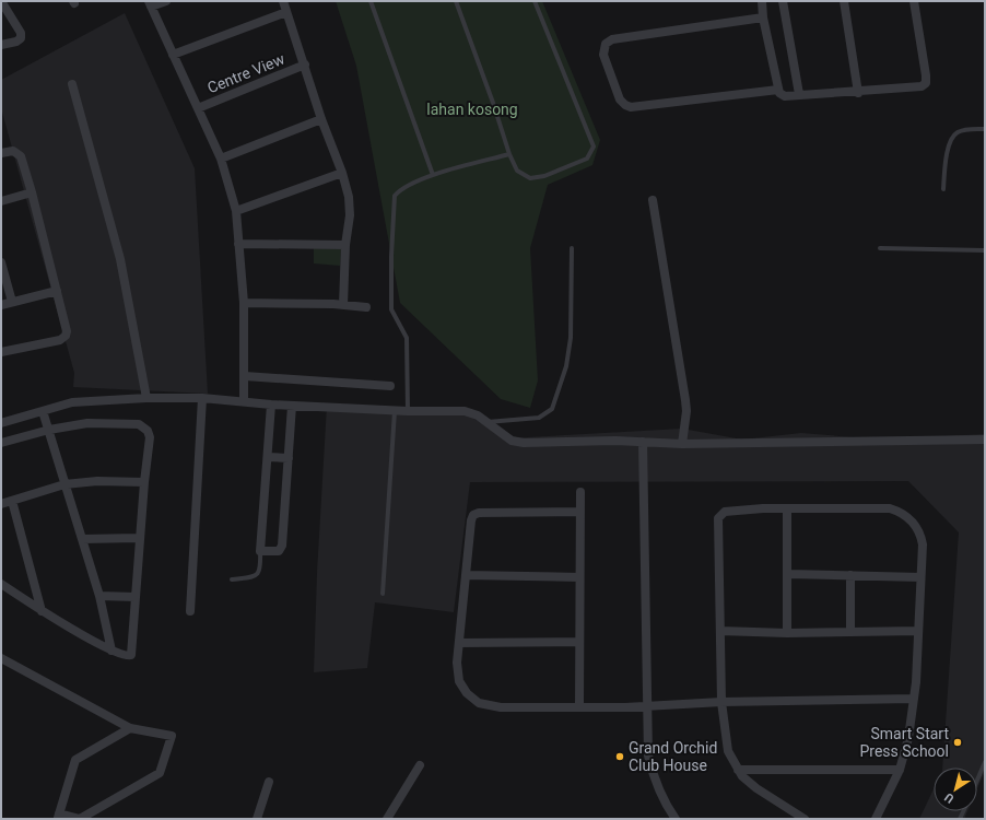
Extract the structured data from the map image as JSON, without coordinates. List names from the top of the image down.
{
  "streets": {
    "street": ["Centre View"]
  },
  "parks": ["lahan kosong"],
  "places": ["Smart Start Press School", "Grand Orchid Club House"],
  "north": "bottom left"
}
